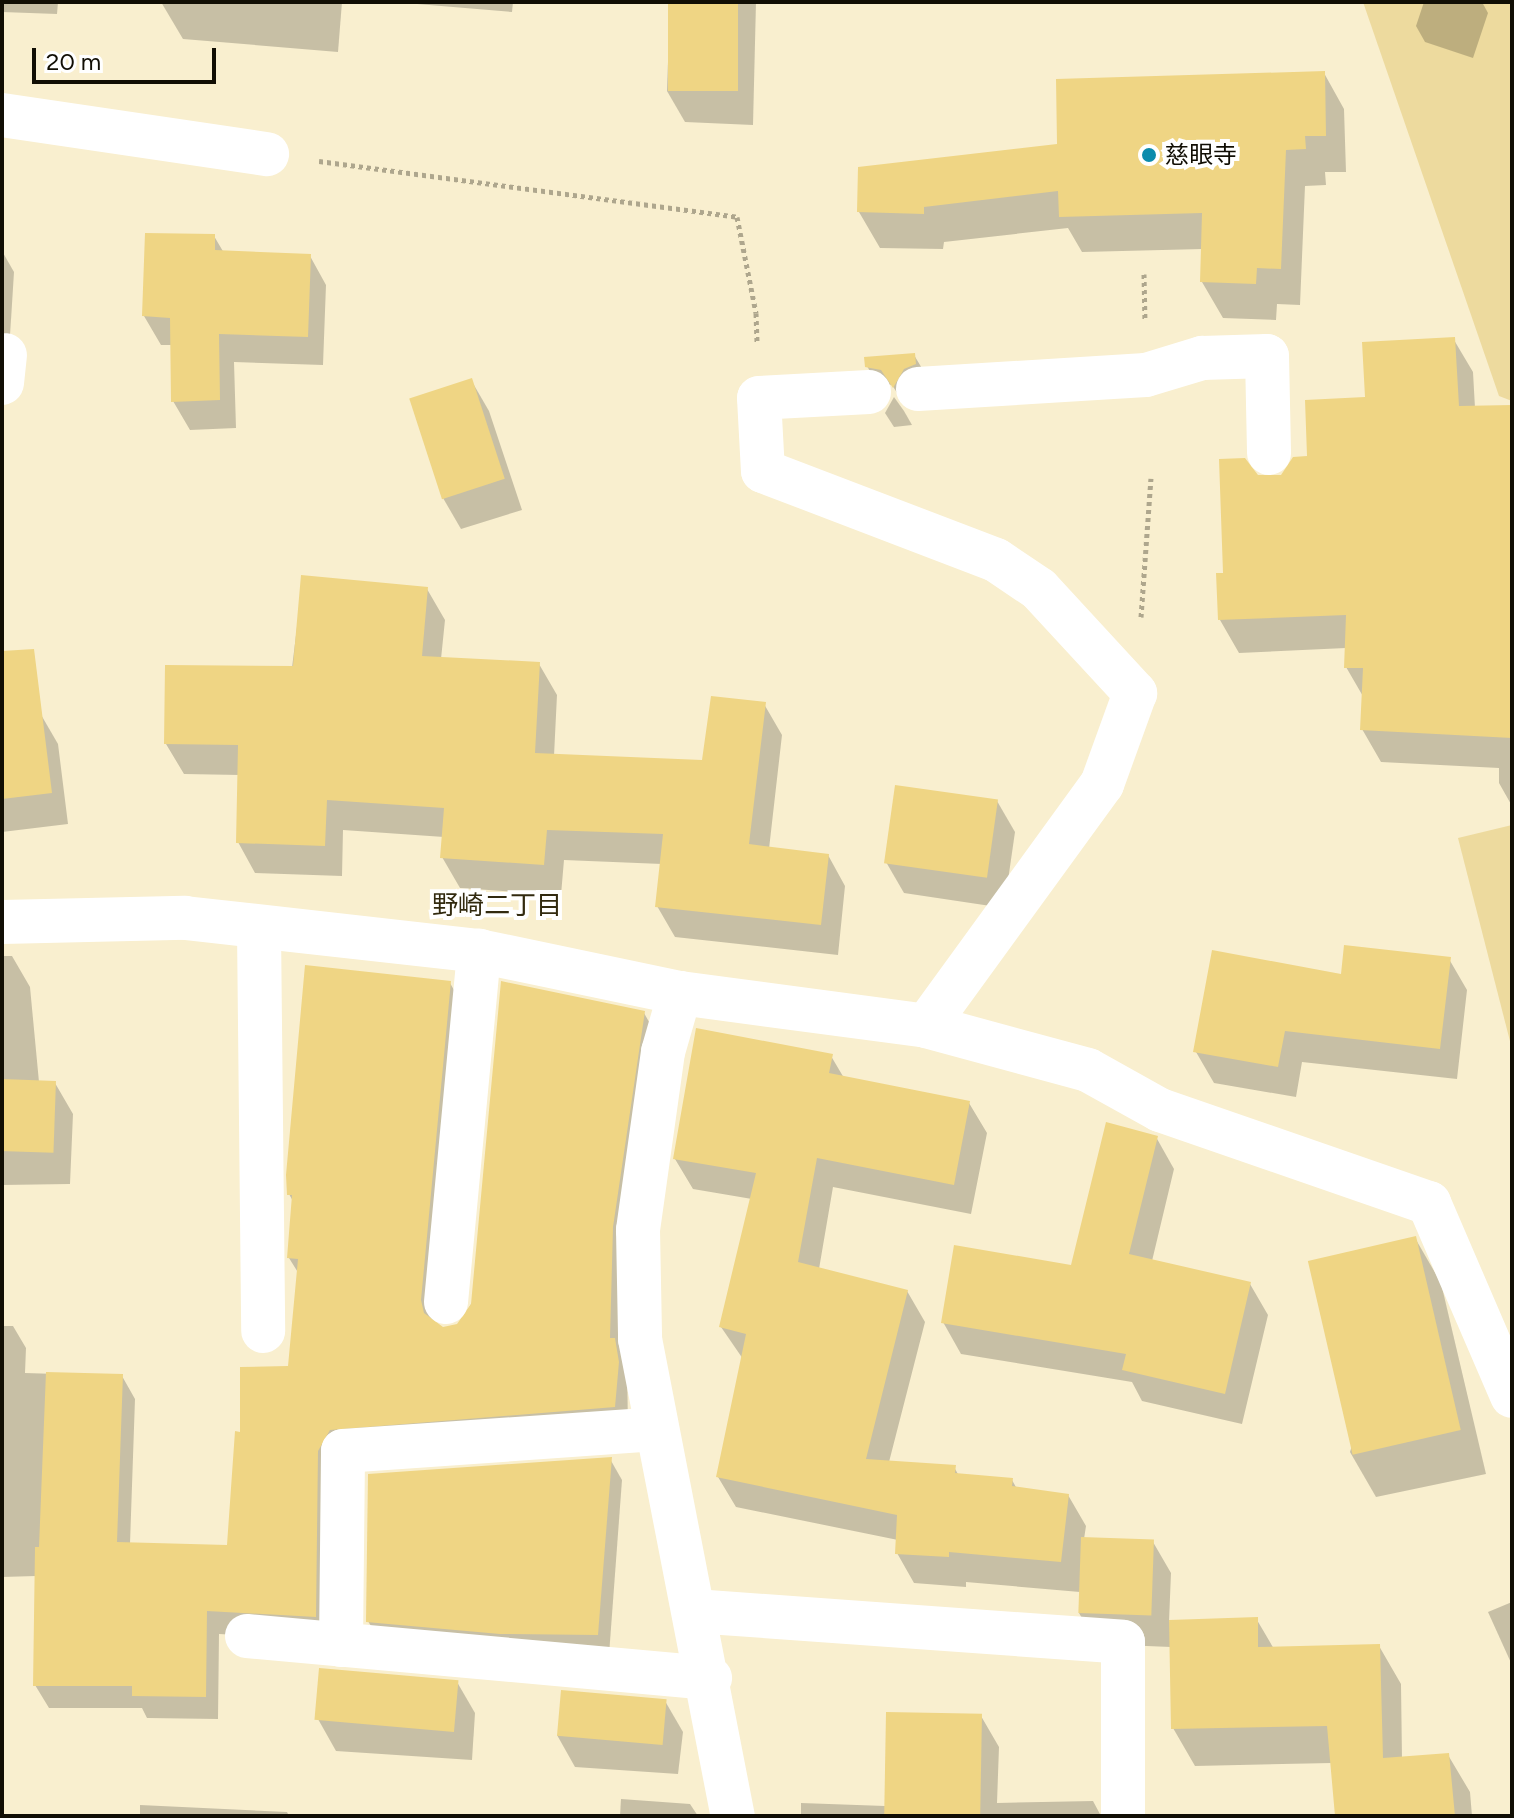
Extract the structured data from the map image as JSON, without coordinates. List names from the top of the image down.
{
  "districts": ["野崎二丁目"],
  "places": ["慈眼寺"],
  "scale_bar": "20 m"
}
